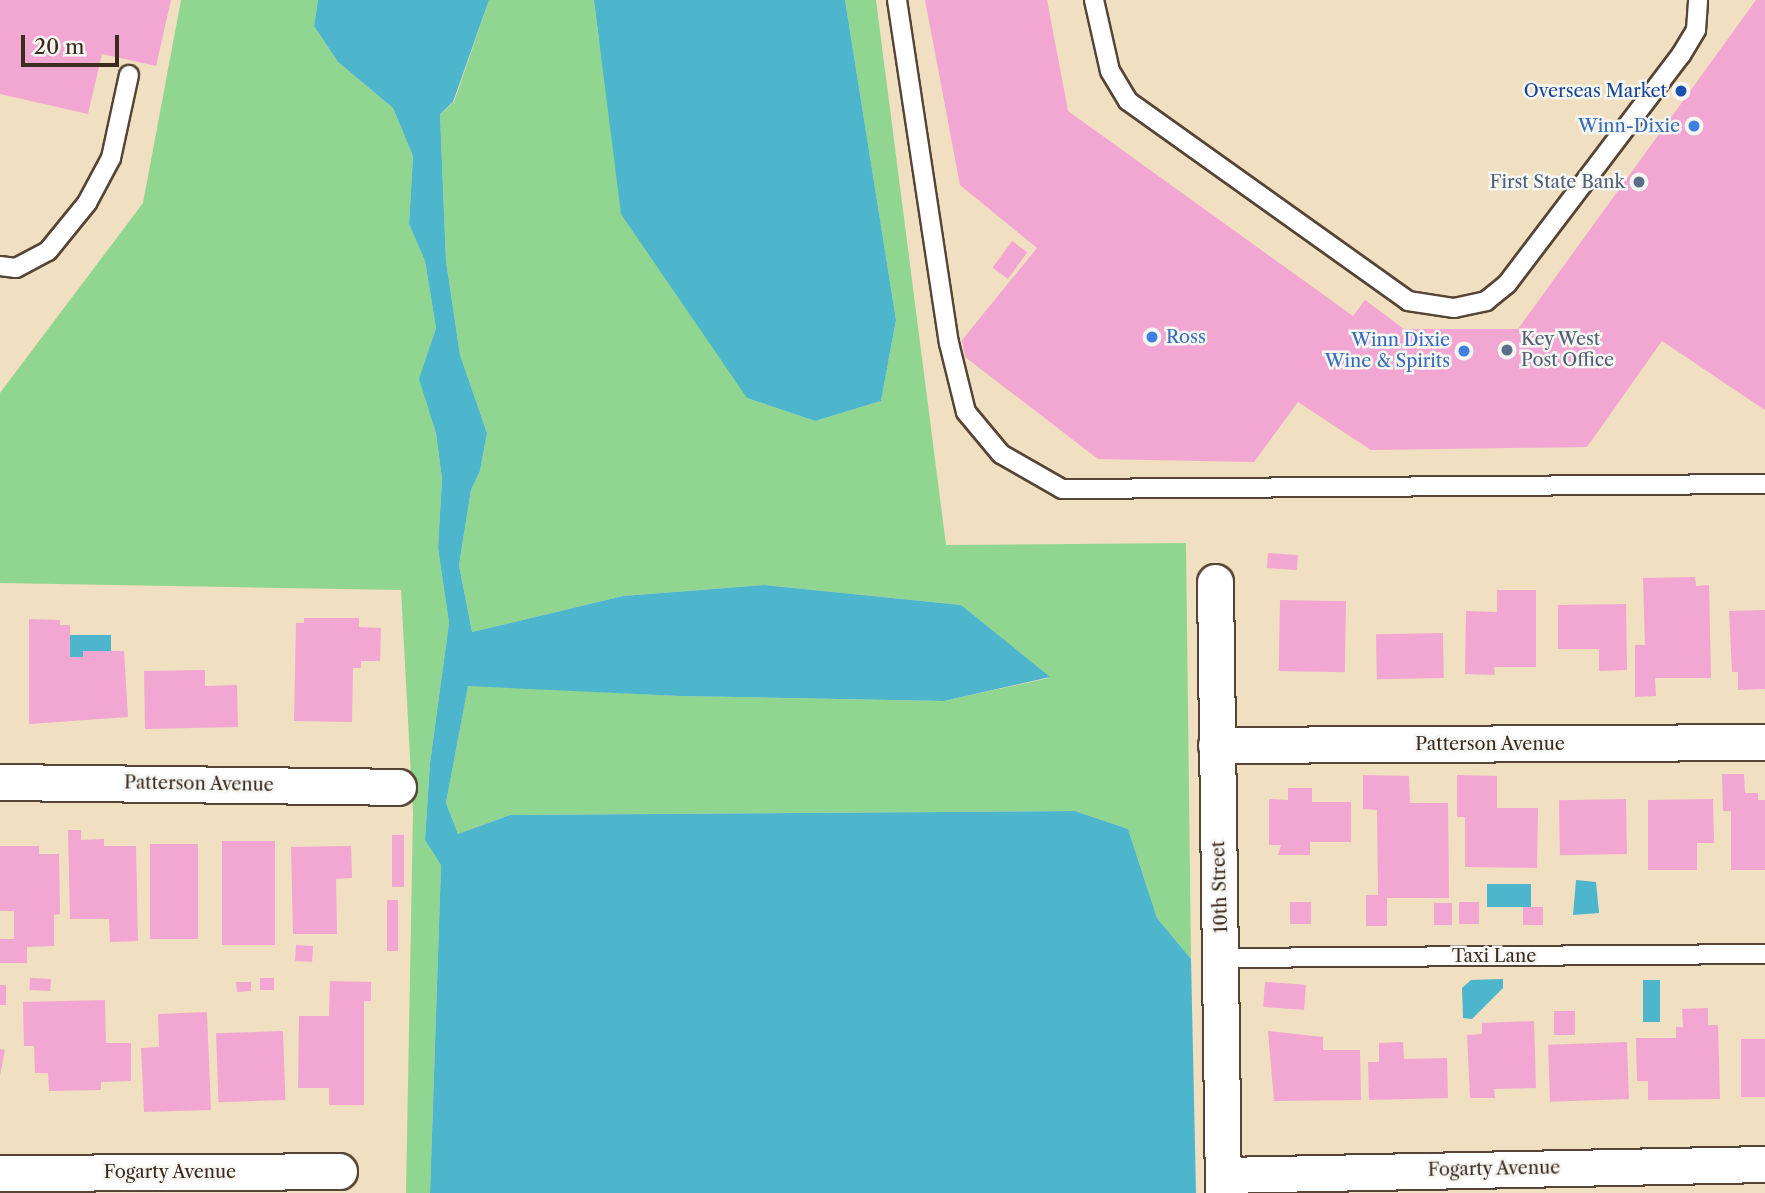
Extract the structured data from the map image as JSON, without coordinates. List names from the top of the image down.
{
  "streets": {
    "street": ["Patterson Avenue", "10th Street", "Fogarty Avenue"],
    "lane": ["Taxi Lane"]
  },
  "crossings": [
    ["Patterson Avenue", "10th Street"],
    ["10th Street", "Taxi Lane"],
    ["10th Street", "Fogarty Avenue"]
  ],
  "places": [
    "Overseas Market",
    "Winn-Dixie",
    "First State Bank",
    "Ross",
    "Key West Post Office",
    "Winn Dixie Wine & Spirits"
  ],
  "scale_bar": "20 m"
}
